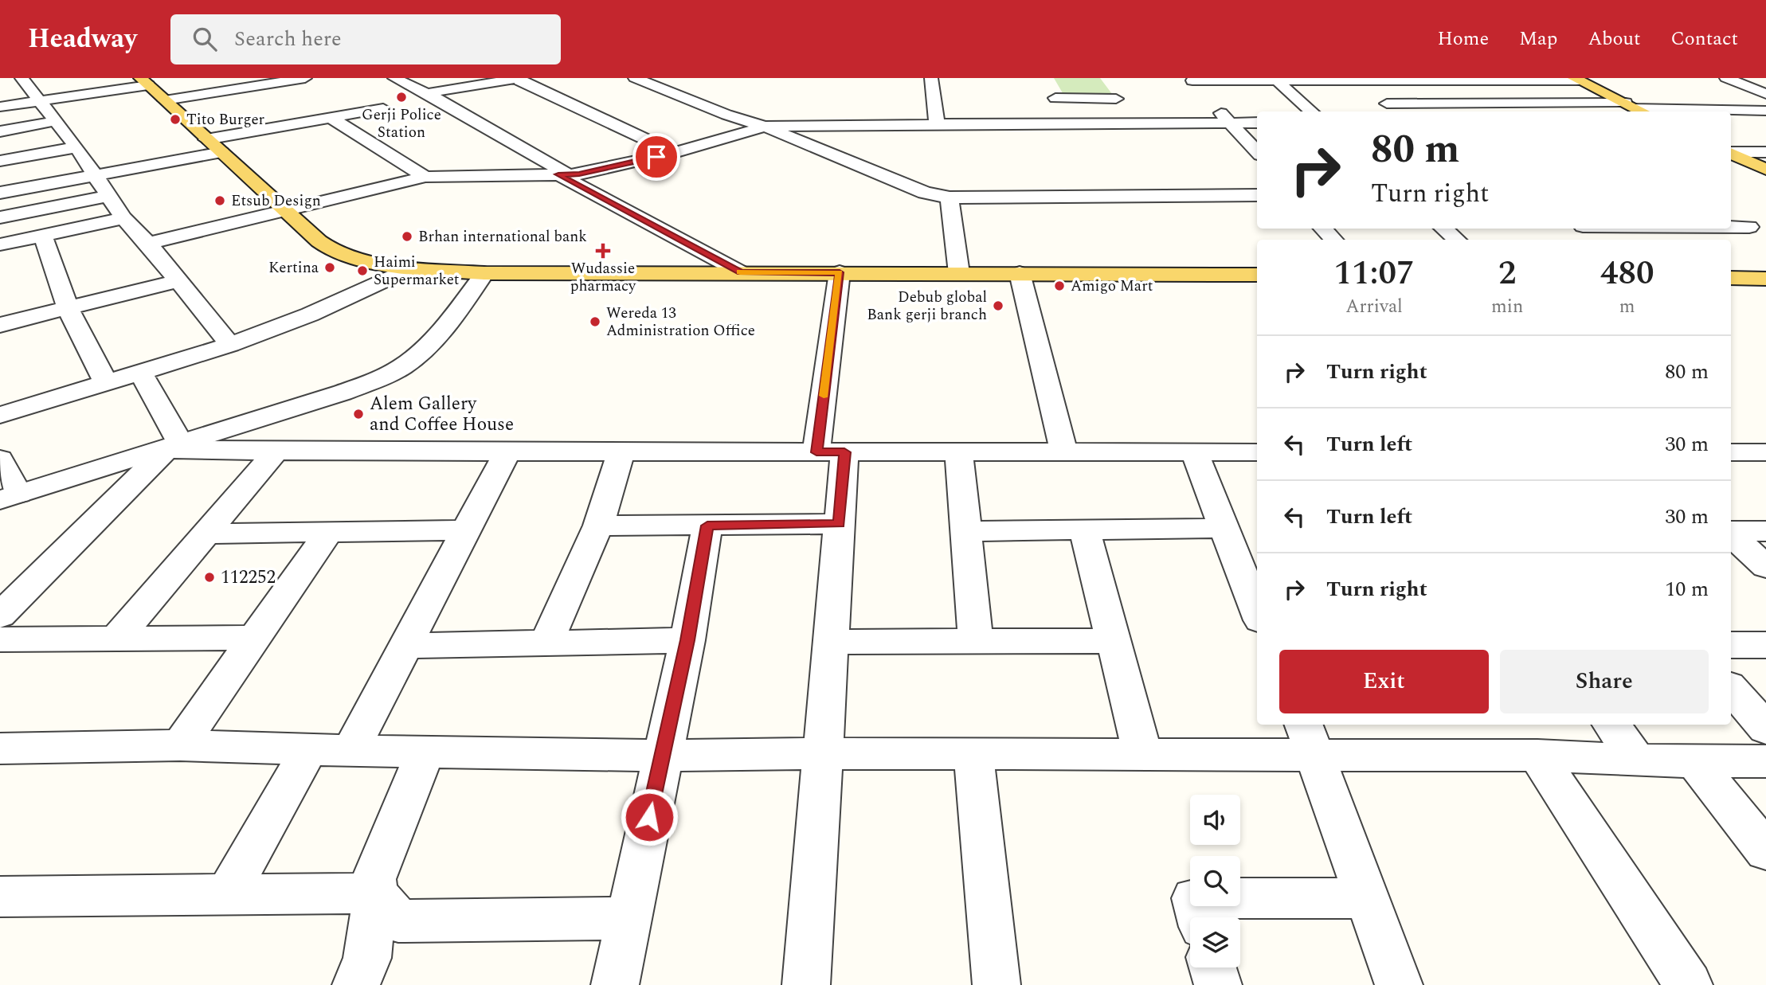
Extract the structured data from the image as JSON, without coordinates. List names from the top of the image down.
{
  "places": {
    "other": [
      "Gerji Police Station",
      "Tito Burger",
      "Etsub Design",
      "Brhan international bank",
      "Kertina",
      "Haimi Supermarket",
      "Amigo Mart",
      "Debub global Bank gerji branch",
      "Wereda 13 Administration Office",
      "Alem Gallery and Coffee House",
      "112252"
    ],
    "health": ["Wudassie pharmacy"]
  },
  "page": {
    "header": "Headway",
    "search": "Search here",
    "nav": [
      "Home",
      "Map",
      "About",
      "Contact"
    ],
    "turn": ["80 m", "Turn right"],
    "eta": [
      "11:07",
      "Arrival",
      "2",
      "min",
      "480",
      "m"
    ],
    "list": [
      {
        "name": "Turn right",
        "value": "80 m"
      },
      {
        "name": "Turn left",
        "value": "30 m"
      },
      {
        "name": "Turn left",
        "value": "30 m"
      },
      {
        "name": "Turn right",
        "value": "10 m"
      }
    ],
    "buttons": ["Exit", "Share"]
  }
}
